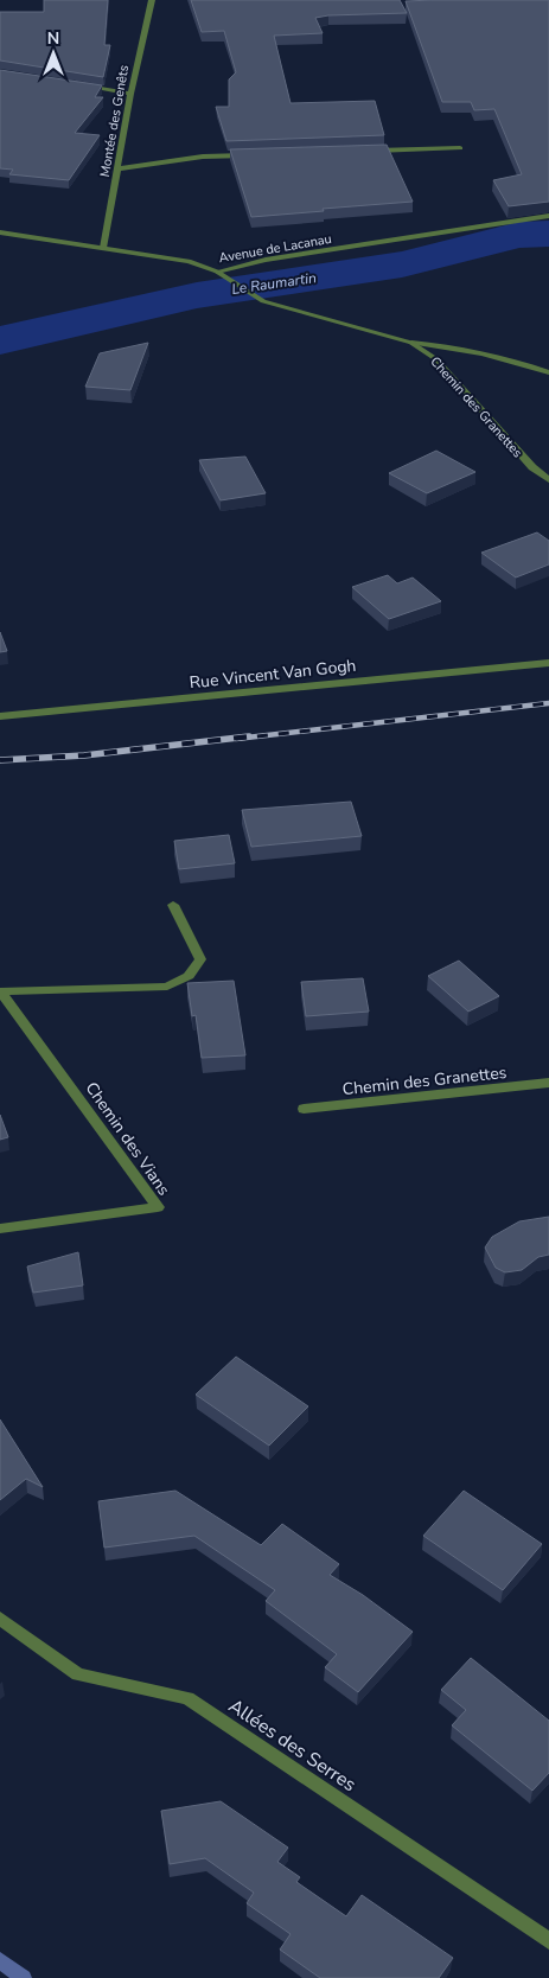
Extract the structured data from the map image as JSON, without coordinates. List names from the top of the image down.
{
  "streets": {
    "street": [
      "Montée des Genêts",
      "Avenue de Lacanau",
      "Chemin des Granettes",
      "Rue Vincent Van Gogh",
      "Chemin des Vians",
      "Allées des Serres"
    ]
  },
  "crossings": [
    ["Montée des Genêts", "Avenue de Lacanau"],
    ["Avenue de Lacanau", "Chemin des Granettes"]
  ],
  "water": ["Le Raumartin"],
  "north": "top"
}
